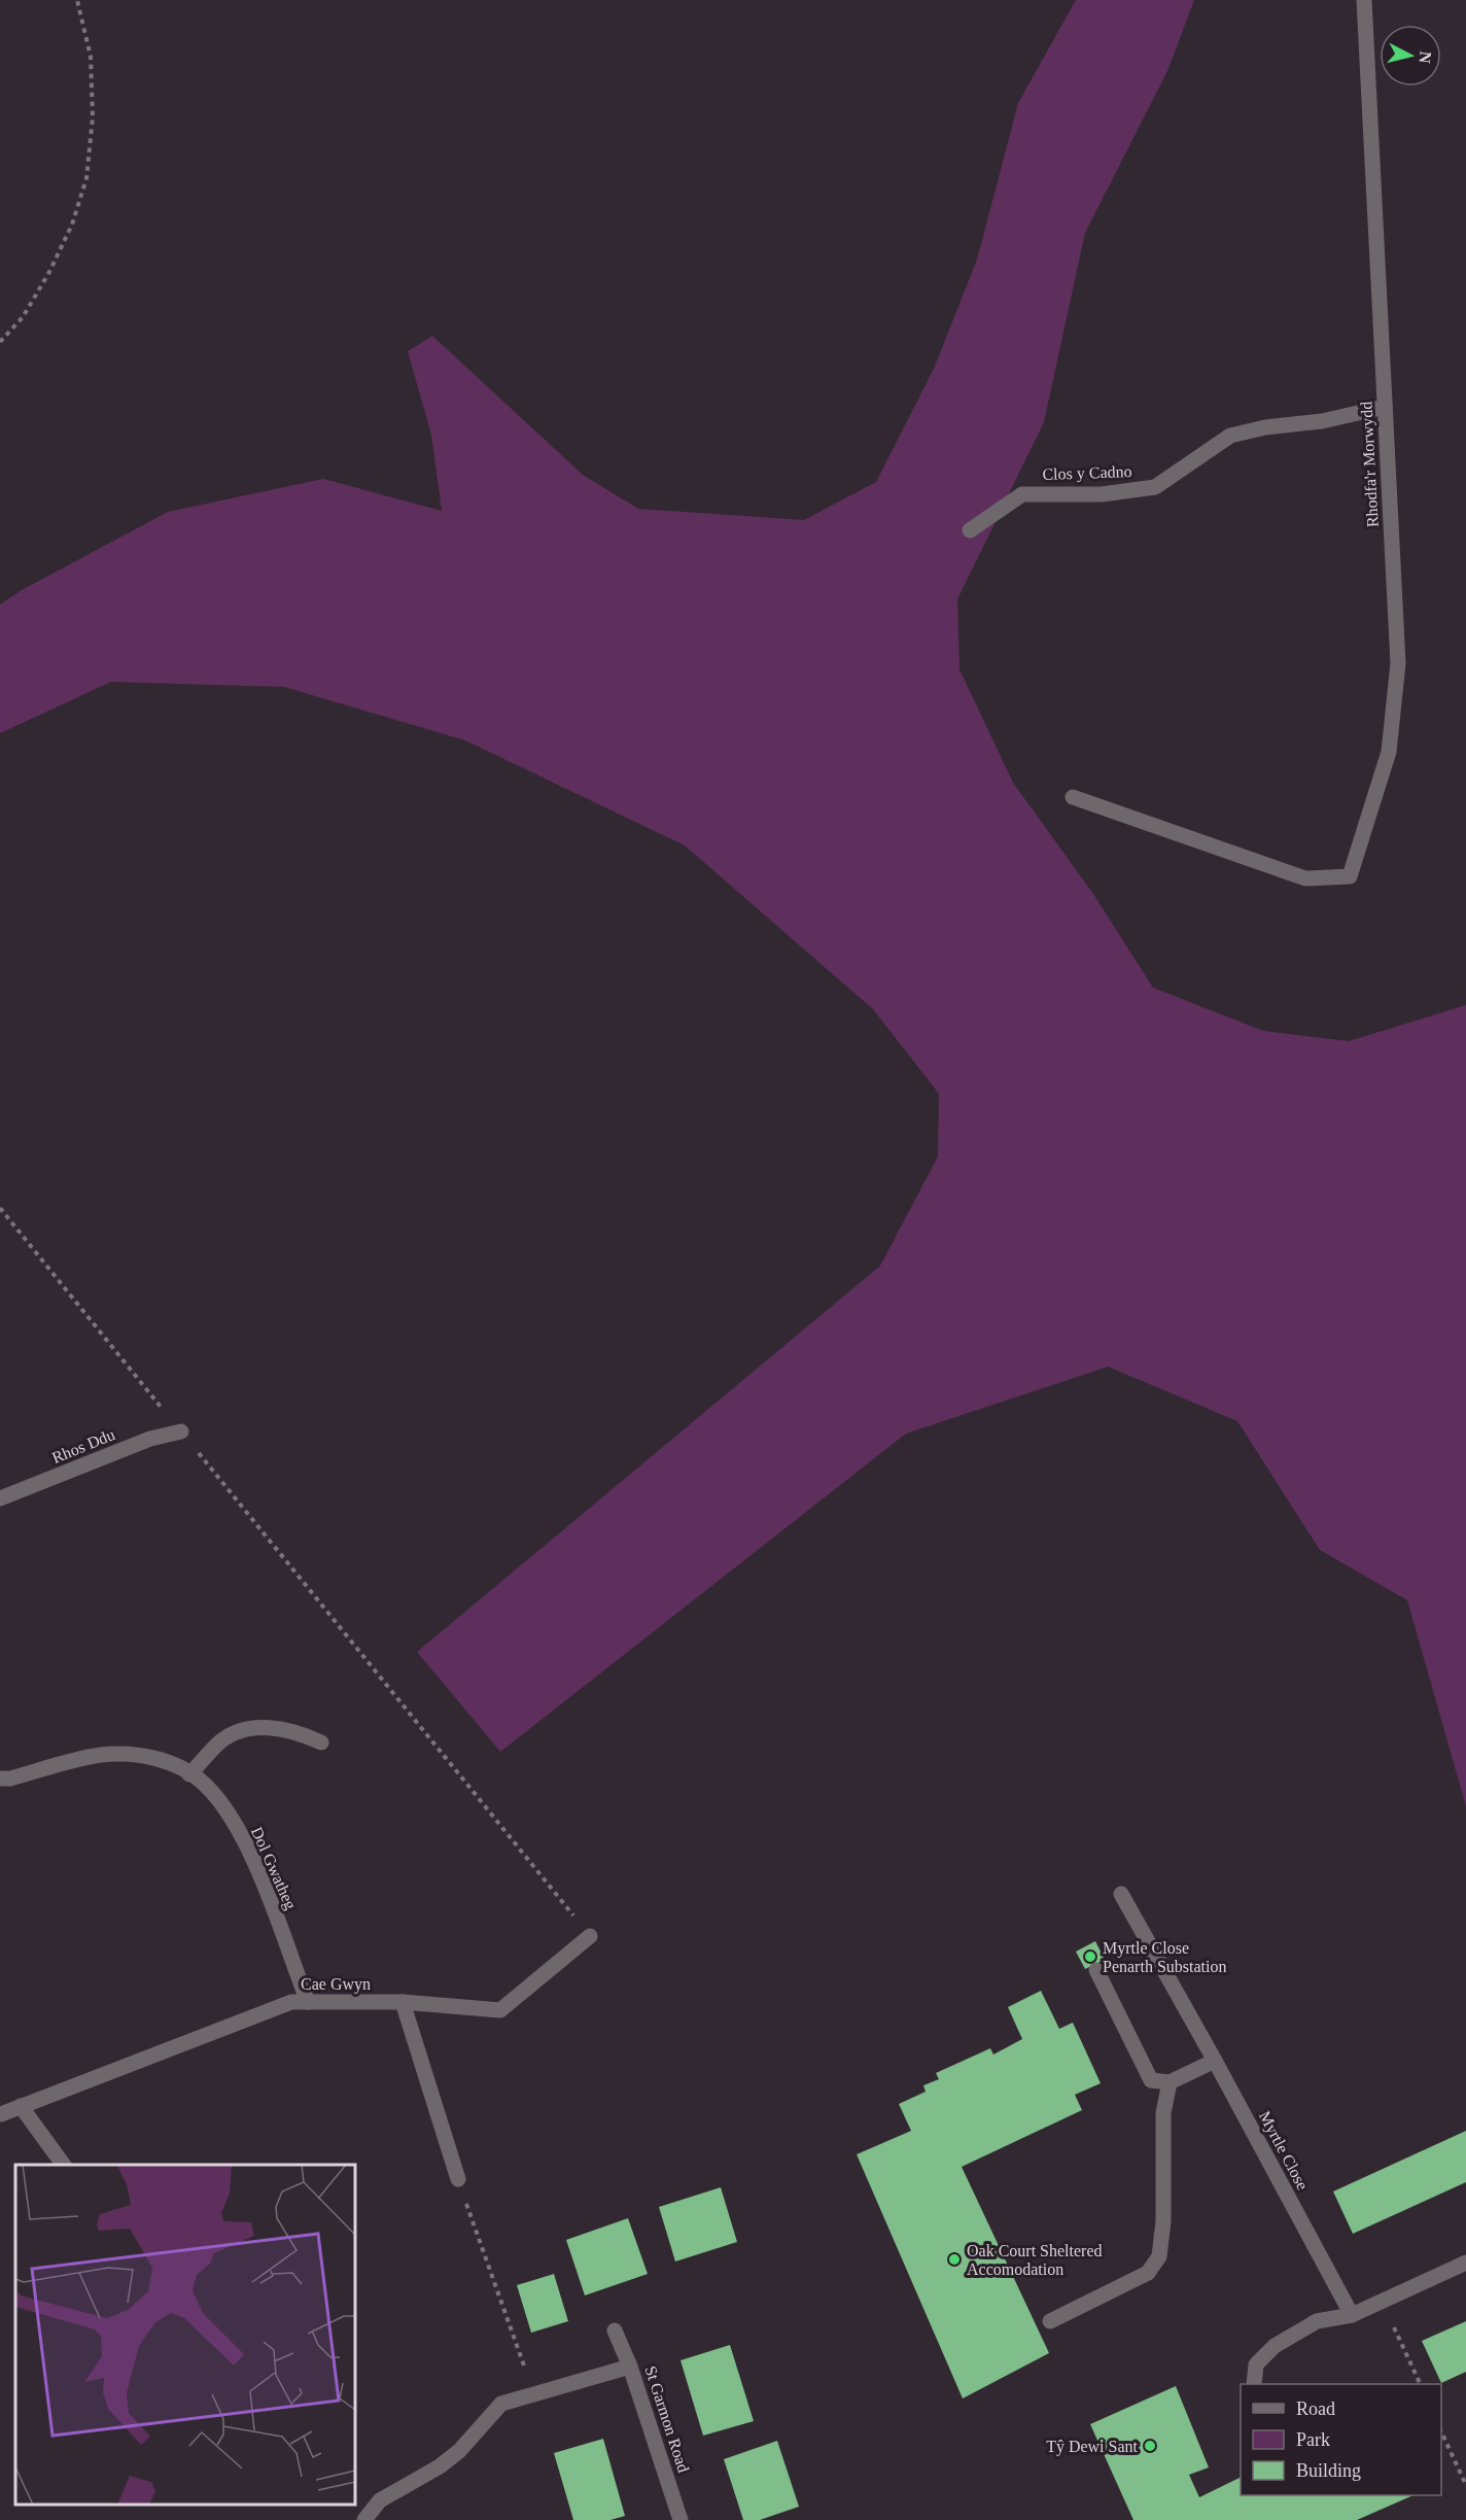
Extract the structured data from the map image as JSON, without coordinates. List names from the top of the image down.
{
  "streets": {
    "street": [
      "Rhodfa'r Morwydd",
      "Clos y Cadno",
      "Rhos Ddu",
      "Dol Gwatheg",
      "Cae Gwyn",
      "Myrtle Close",
      "St Garmon Road"
    ]
  },
  "crossings": [
    ["Rhodfa'r Morwydd", "Clos y Cadno"],
    ["Dol Gwatheg", "Cae Gwyn"]
  ],
  "places": ["Myrtle Close Penarth Substation", "Oak Court Sheltered Accomodation", "Tŷ Dewi Sant"],
  "legend": ["Road", "Park", "Building"],
  "north": "right"
}
